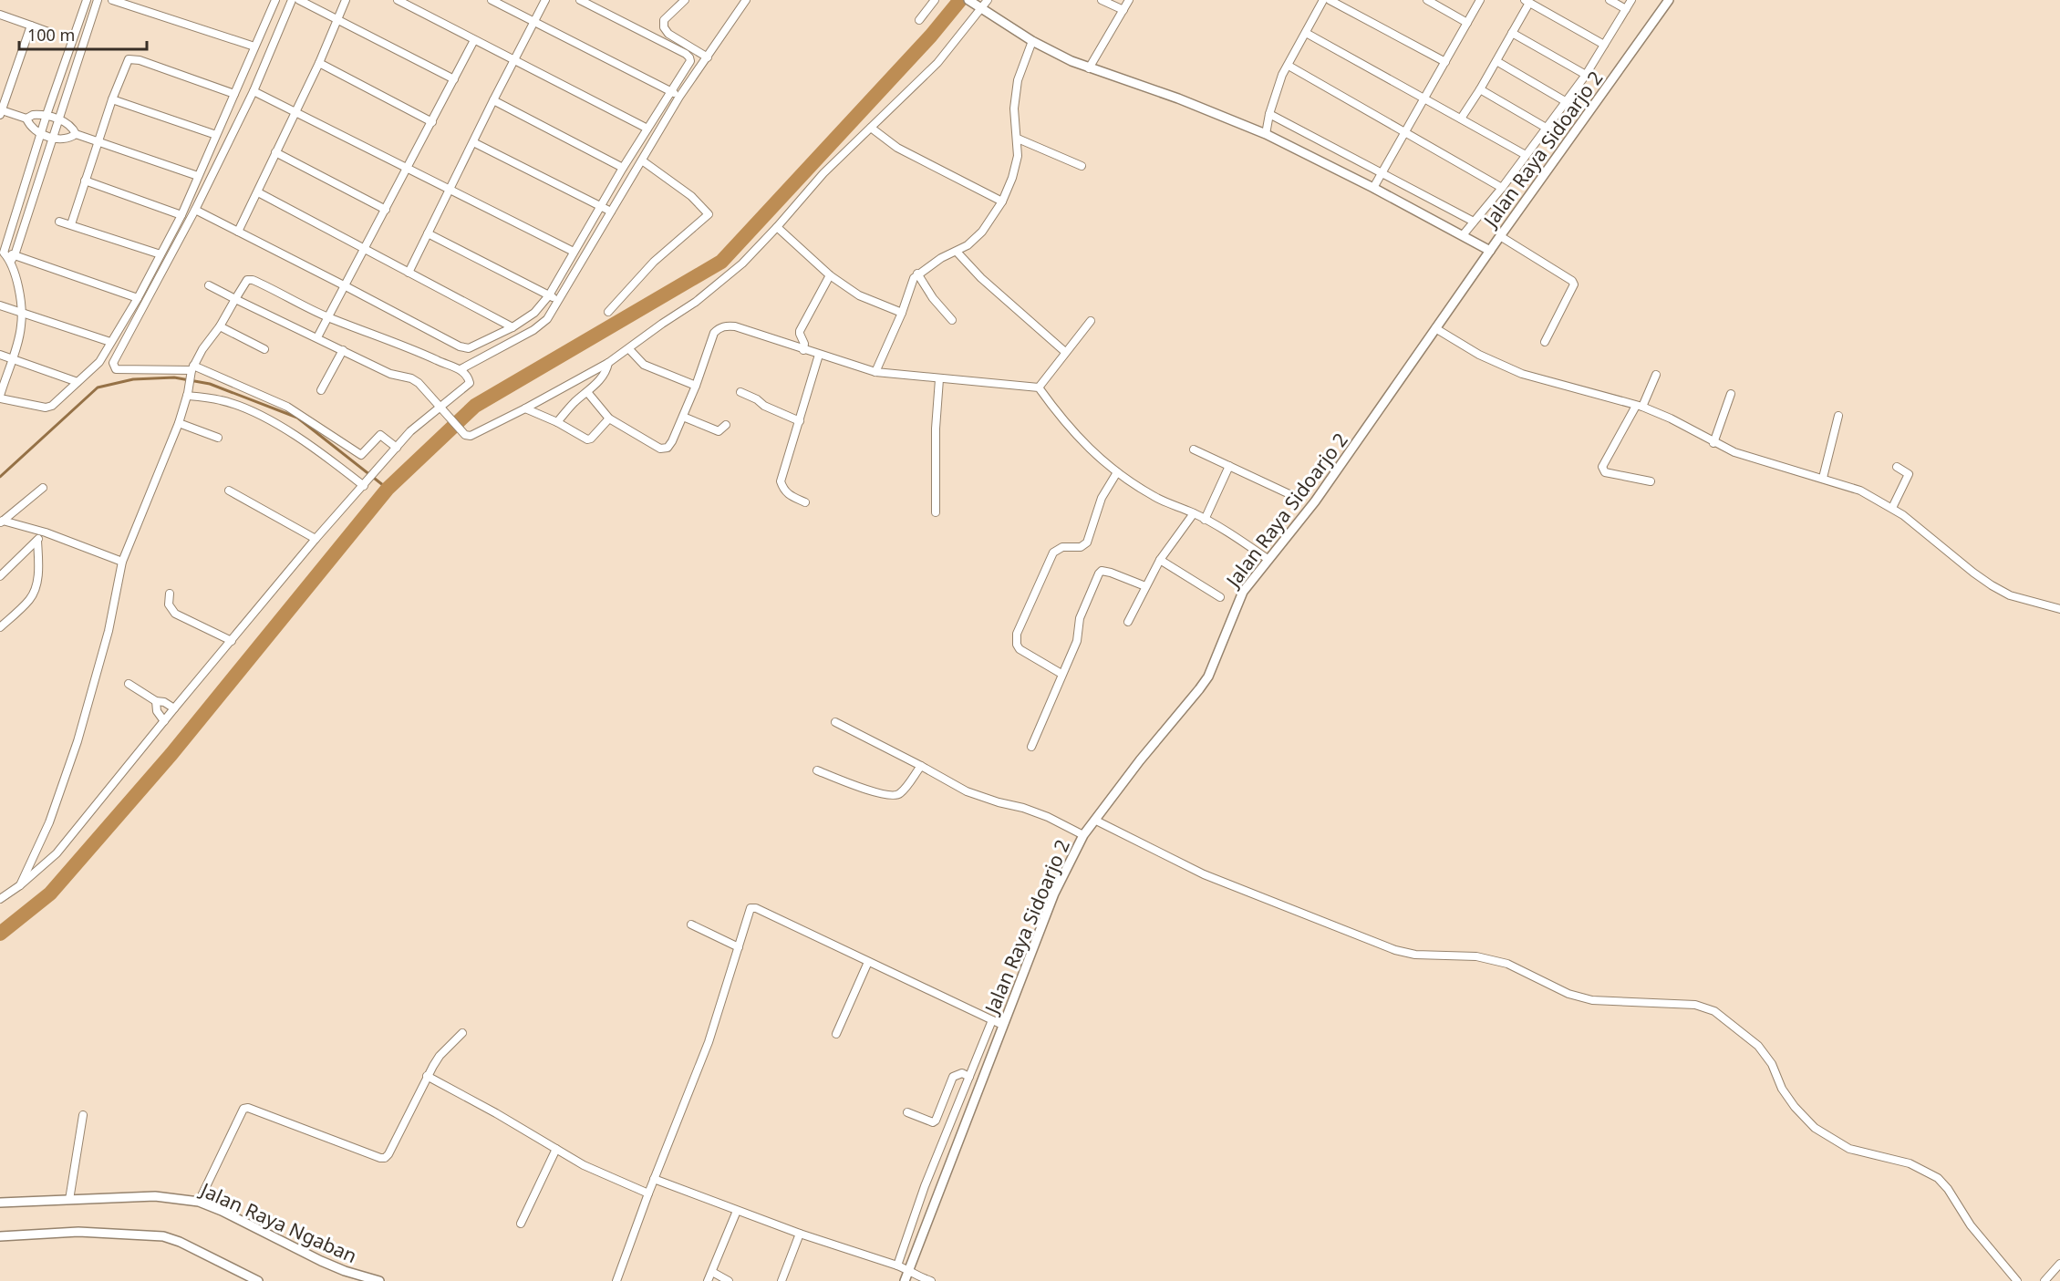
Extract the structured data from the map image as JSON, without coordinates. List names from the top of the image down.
{
  "streets": {
    "street": ["Jalan Raya Sidoarjo 2", "Jalan Raya Ngaban"]
  },
  "scale_bar": "100 m"
}
